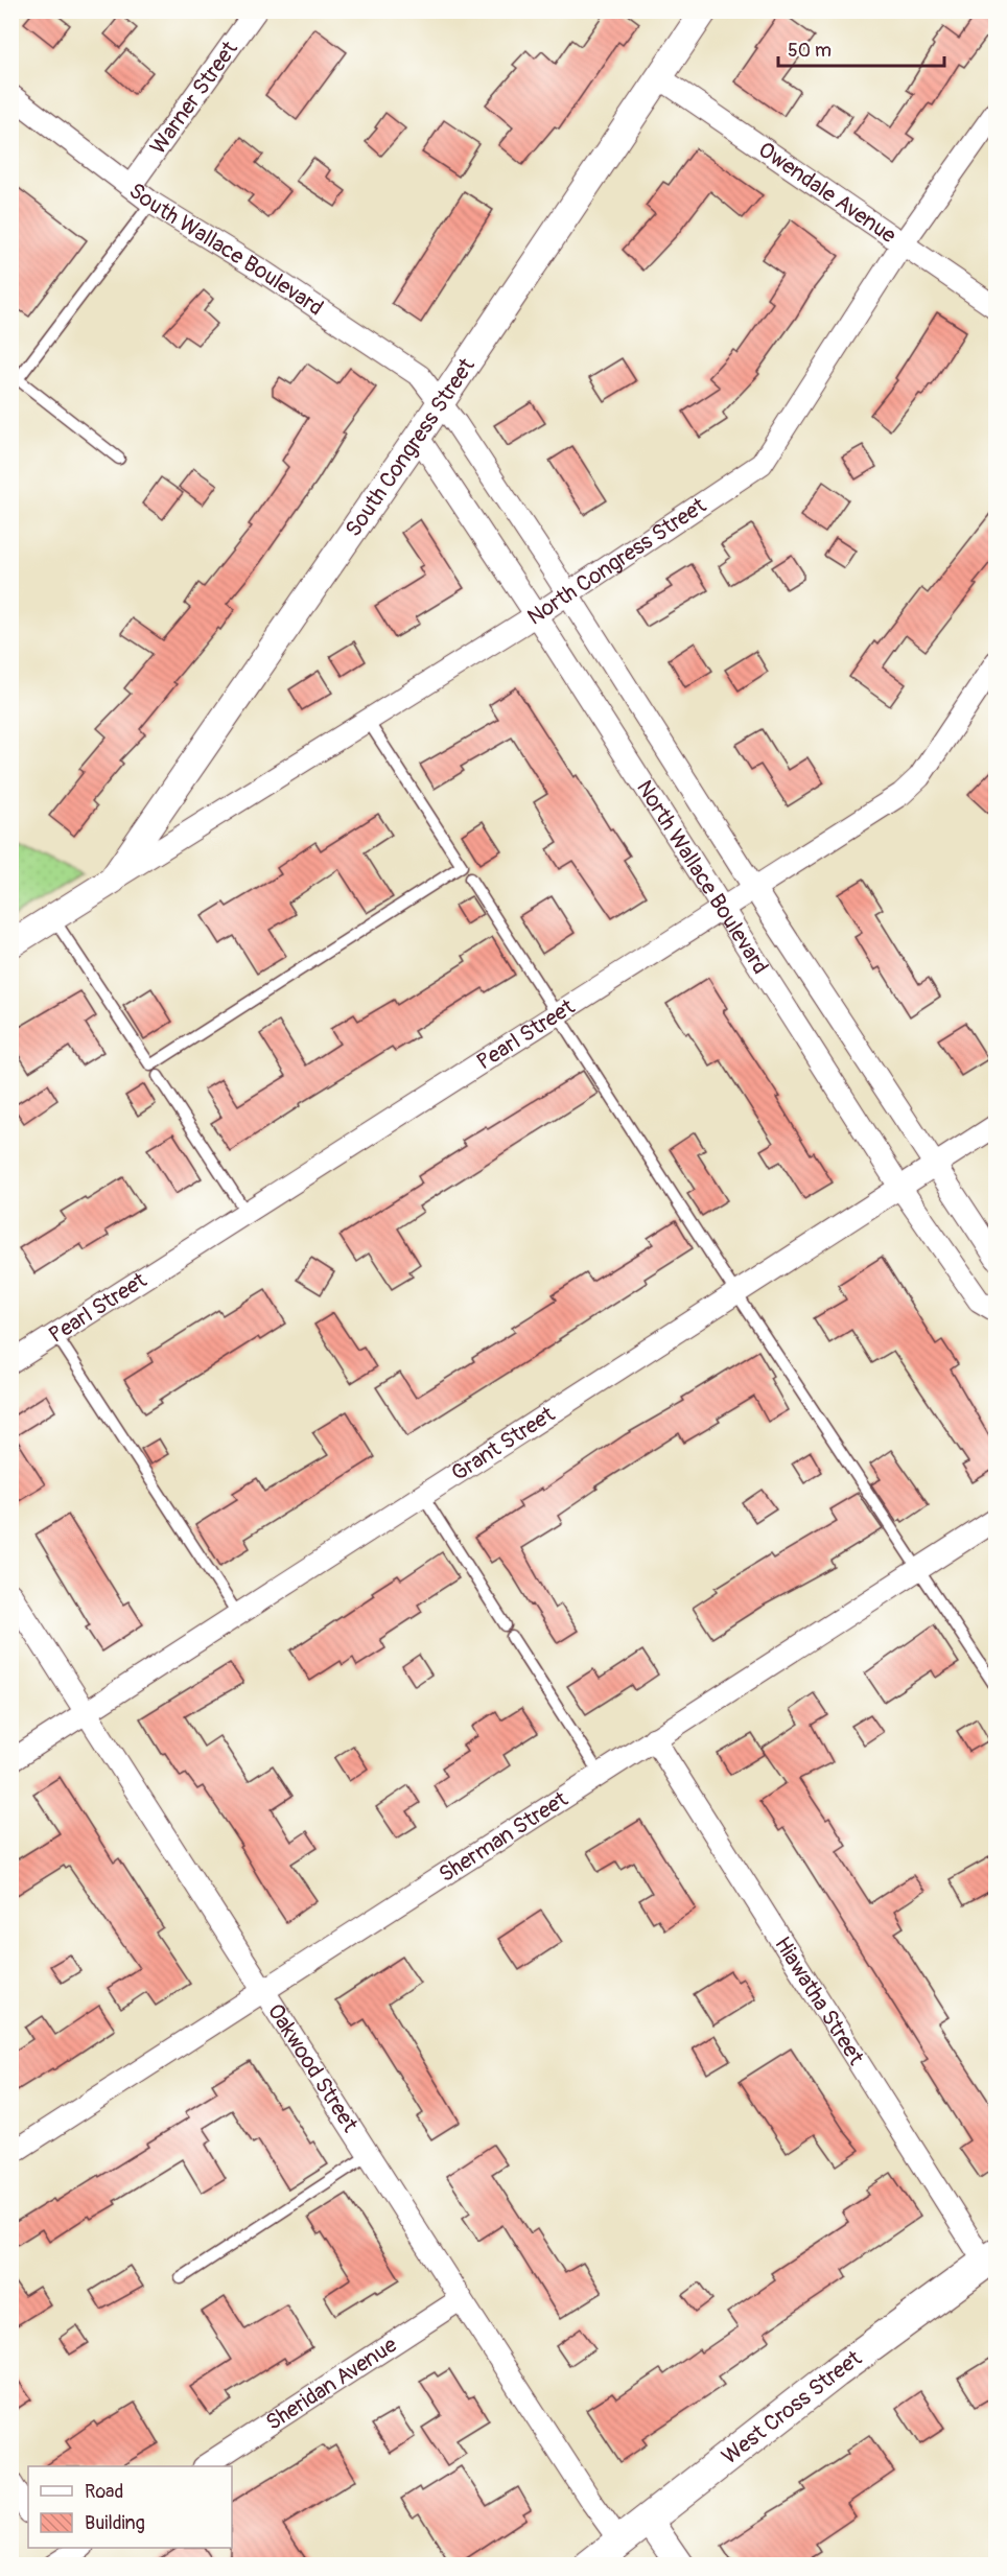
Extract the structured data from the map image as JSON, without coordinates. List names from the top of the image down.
{
  "streets": {
    "main road": ["West Cross Street"],
    "street": [
      "Warner Street",
      "Owendale Avenue",
      "South Wallace Boulevard",
      "South Congress Street",
      "North Congress Street",
      "North Wallace Boulevard",
      "Pearl Street",
      "Grant Street",
      "Sherman Street",
      "Hiawatha Street",
      "Oakwood Street",
      "Sheridan Avenue"
    ]
  },
  "crossings": [
    ["Warner Street", "South Wallace Boulevard"],
    ["Owendale Avenue", "South Congress Street"],
    ["Owendale Avenue", "North Congress Street"],
    ["South Wallace Boulevard", "South Congress Street"],
    ["South Wallace Boulevard", "North Wallace Boulevard"],
    ["South Congress Street", "North Congress Street"],
    ["South Congress Street", "North Wallace Boulevard"],
    ["North Congress Street", "North Wallace Boulevard"],
    ["North Wallace Boulevard", "Pearl Street"],
    ["North Wallace Boulevard", "Grant Street"],
    ["Grant Street", "Oakwood Street"],
    ["Sherman Street", "Hiawatha Street"],
    ["Sherman Street", "Oakwood Street"],
    ["Hiawatha Street", "West Cross Street"],
    ["Oakwood Street", "Sheridan Avenue"],
    ["Oakwood Street", "West Cross Street"]
  ],
  "legend": ["Road", "Building"],
  "scale_bar": "50 m"
}
